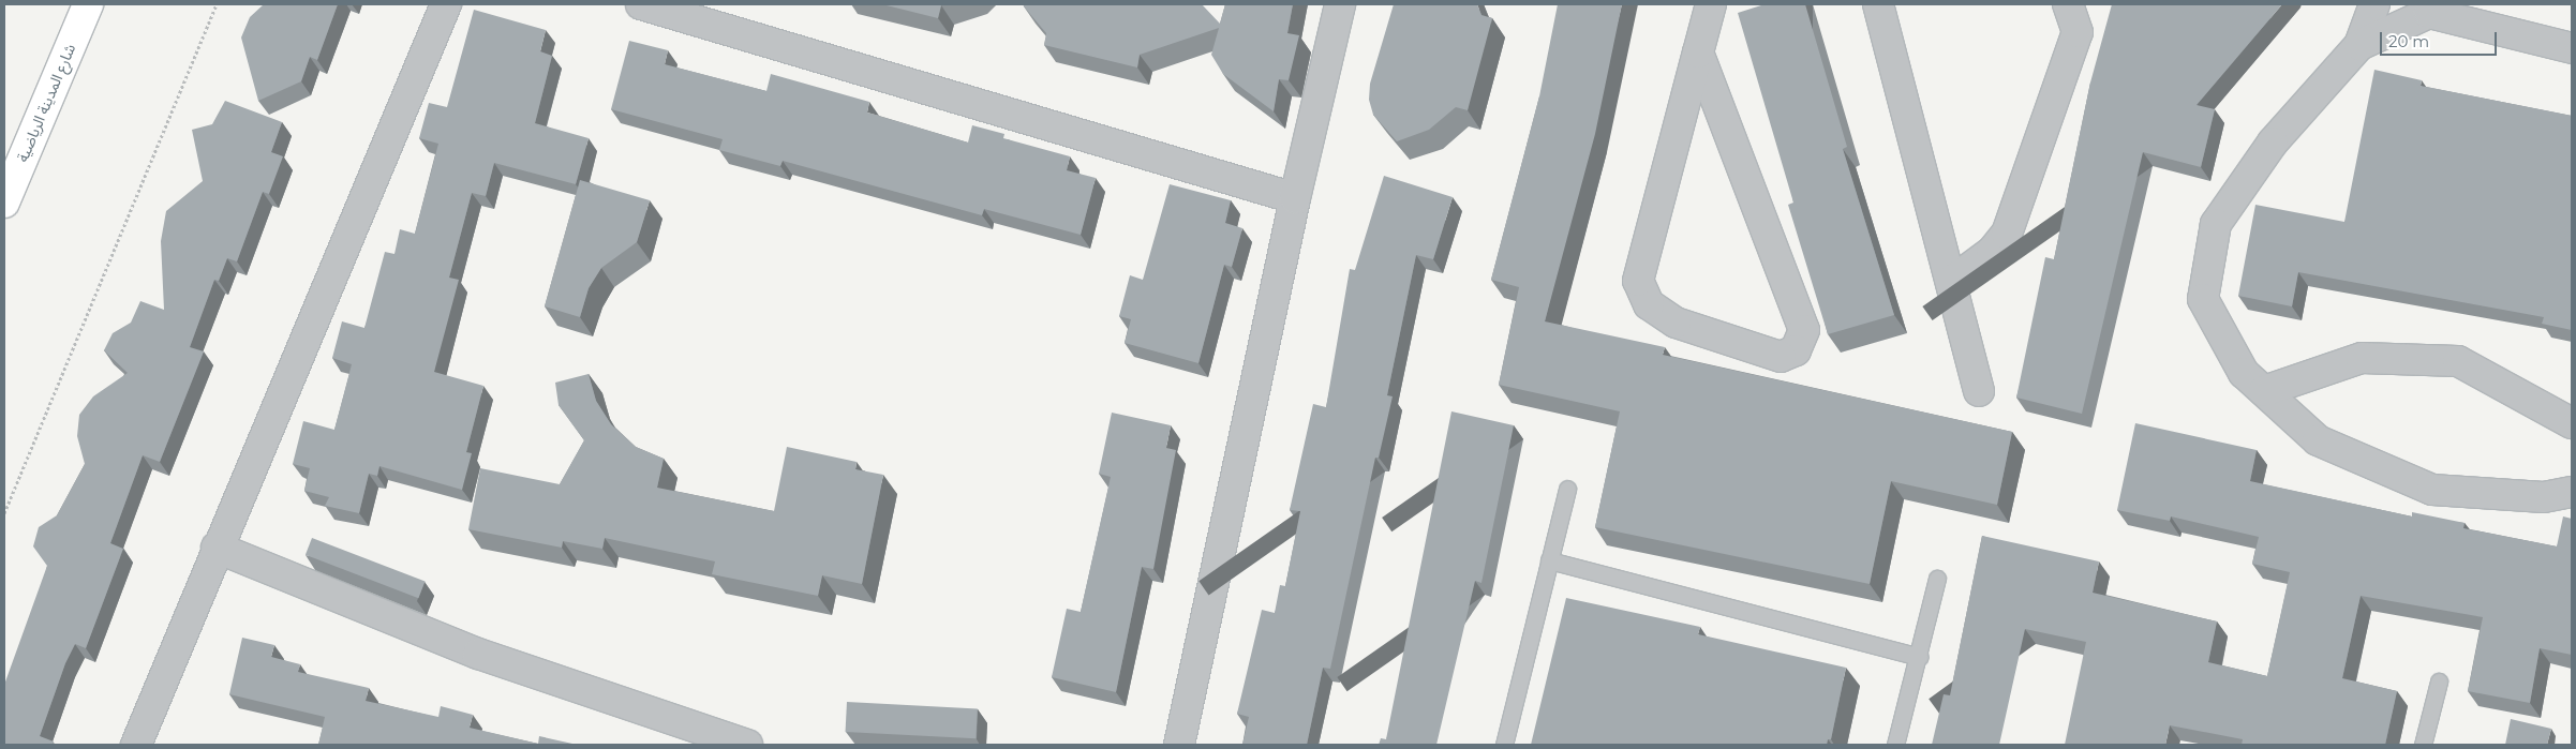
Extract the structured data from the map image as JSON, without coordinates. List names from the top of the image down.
{
  "streets": {
    "main road": ["شارع المدينة الرياضية"]
  },
  "scale_bar": "20 m"
}
